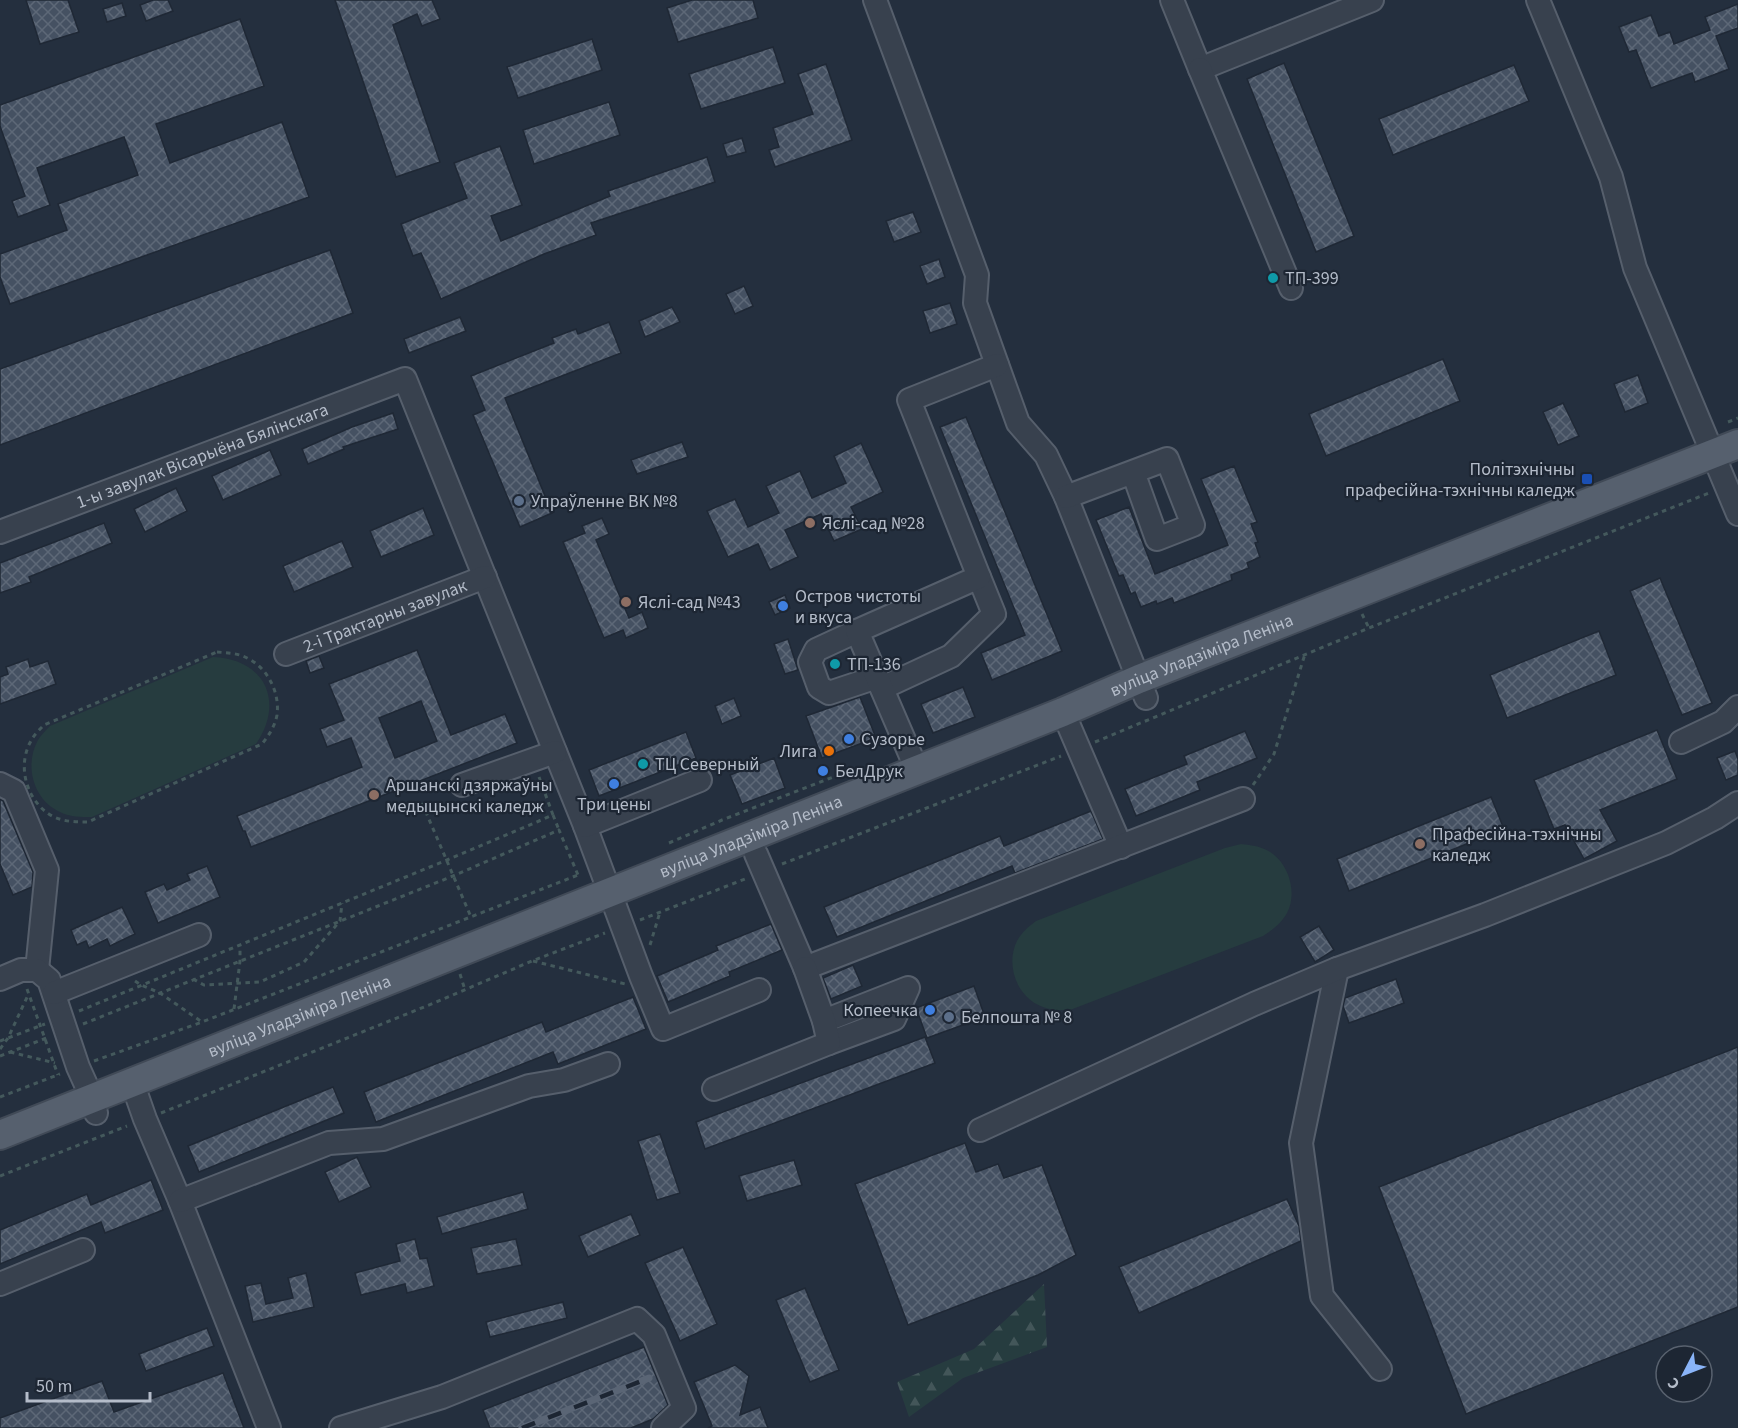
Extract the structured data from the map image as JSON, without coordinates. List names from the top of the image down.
{
  "streets": {
    "main road": ["вуліца Уладзіміра Леніна"],
    "street": ["1-ы завулак Вісарыёна Бялінскага", "2-і Трактарны завулак"]
  },
  "crossings": [
    ["1-ы завулак Вісарыёна Бялінскага", "2-і Трактарны завулак"]
  ],
  "places": {
    "other": [
      "ТП-399",
      "Упраўленне ВК №8",
      "Яслі-сад №28",
      "Яслі-сад №43",
      "Остров чистоты и вкуса",
      "ТП-136",
      "Сузорье",
      "Лига",
      "ТЦ Северный",
      "БелДрук",
      "Три цены",
      "Аршанскі дзяржаўны медыцынскі каледж",
      "Прафесійна-тэхнічны каледж",
      "Копеечка",
      "Белпошта № 8"
    ],
    "transit": ["Політэхнічны прафесійна-тэхнічны каледж"]
  },
  "scale_bar": "50 m",
  "north": "bottom left"
}
